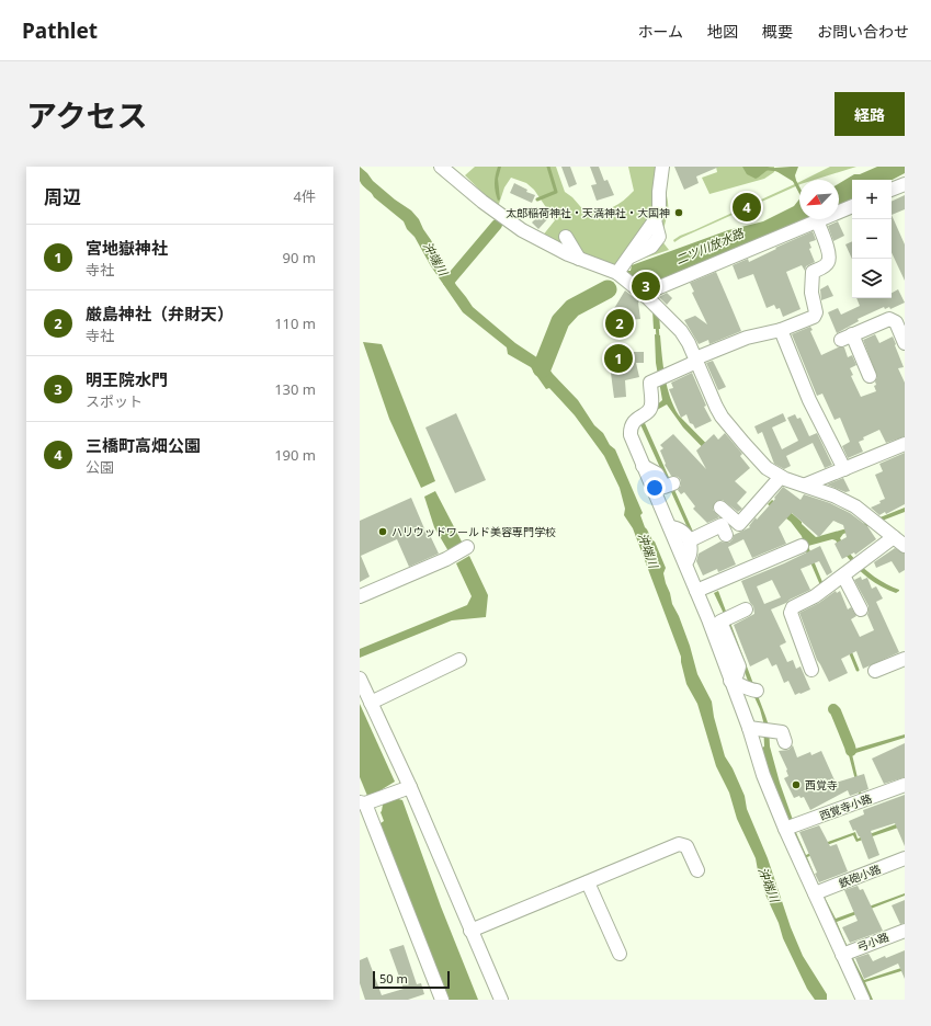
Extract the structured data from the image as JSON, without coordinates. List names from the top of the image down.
{
  "streets": {
    "street": ["西覚寺小路", "鉄砲小路", "弓小路"]
  },
  "water": ["二ツ川放水路", "沖端川"],
  "places": ["太郎稲荷神社・天満神社・大国神", "ハリウッドワールド美容専門学校", "西覚寺"],
  "scale_bar": "50 m",
  "north": "bottom left",
  "page": {
    "header": "Pathlet",
    "nav": [
      "ホーム",
      "地図",
      "概要",
      "お問い合わせ"
    ],
    "title": "アクセス",
    "buttons": "経路",
    "heading": ["周辺", "4件"],
    "map_buttons": ["+", "−"],
    "pins": [
      "4",
      "3",
      "2",
      "1"
    ],
    "list": [
      {
        "mark": "1",
        "name": "宮地嶽神社",
        "note": "寺社",
        "value": "90 m"
      },
      {
        "mark": "2",
        "name": "厳島神社（弁財天）",
        "note": "寺社",
        "value": "110 m"
      },
      {
        "mark": "3",
        "name": "明王院水門",
        "note": "スポット",
        "value": "130 m"
      },
      {
        "mark": "4",
        "name": "三橋町高畑公園",
        "note": "公園",
        "value": "190 m"
      }
    ],
    "scale": "50 m"
  }
}
